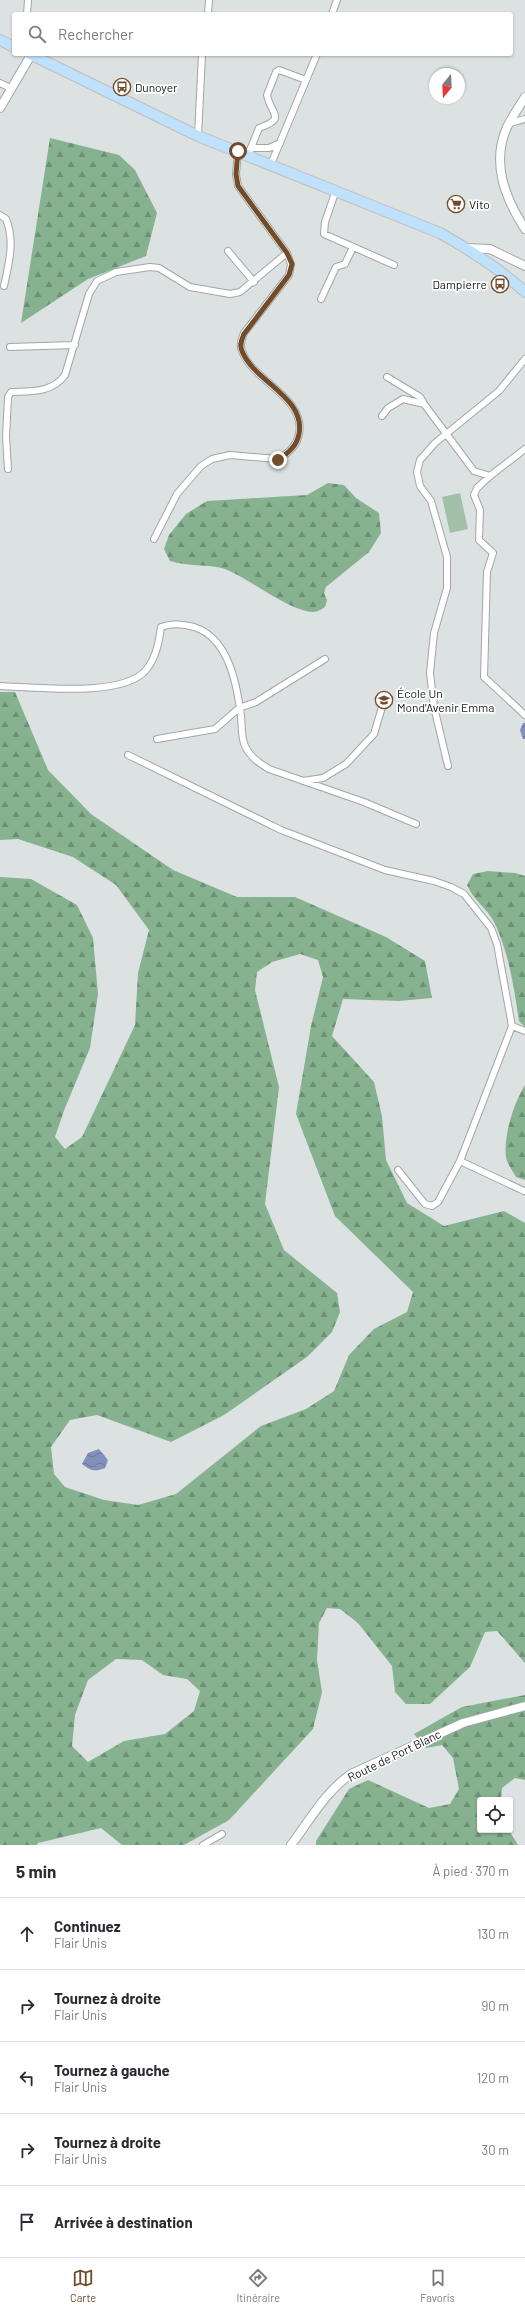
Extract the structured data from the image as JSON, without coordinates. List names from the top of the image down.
{
  "streets": {
    "street": ["Route de Port Blanc"]
  },
  "places": {
    "bus stop": ["Dunoyer", "Dampierre"],
    "supermarket": ["Vito"],
    "school or university": ["École Un Mond'Avenir Emma"]
  },
  "north": "bottom",
  "page": {
    "search": "Rechercher",
    "heading": ["5 min", "À pied · 370 m"],
    "list": [
      ["Continuez", "Flair Unis", "130 m"],
      ["Tournez à droite", "Flair Unis", "90 m"],
      ["Tournez à gauche", "Flair Unis", "120 m"],
      ["Tournez à droite", "Flair Unis", "30 m"],
      "Arrivée à destination"
    ],
    "nav": ["Carte", "Itinéraire", "Favoris"]
  }
}
